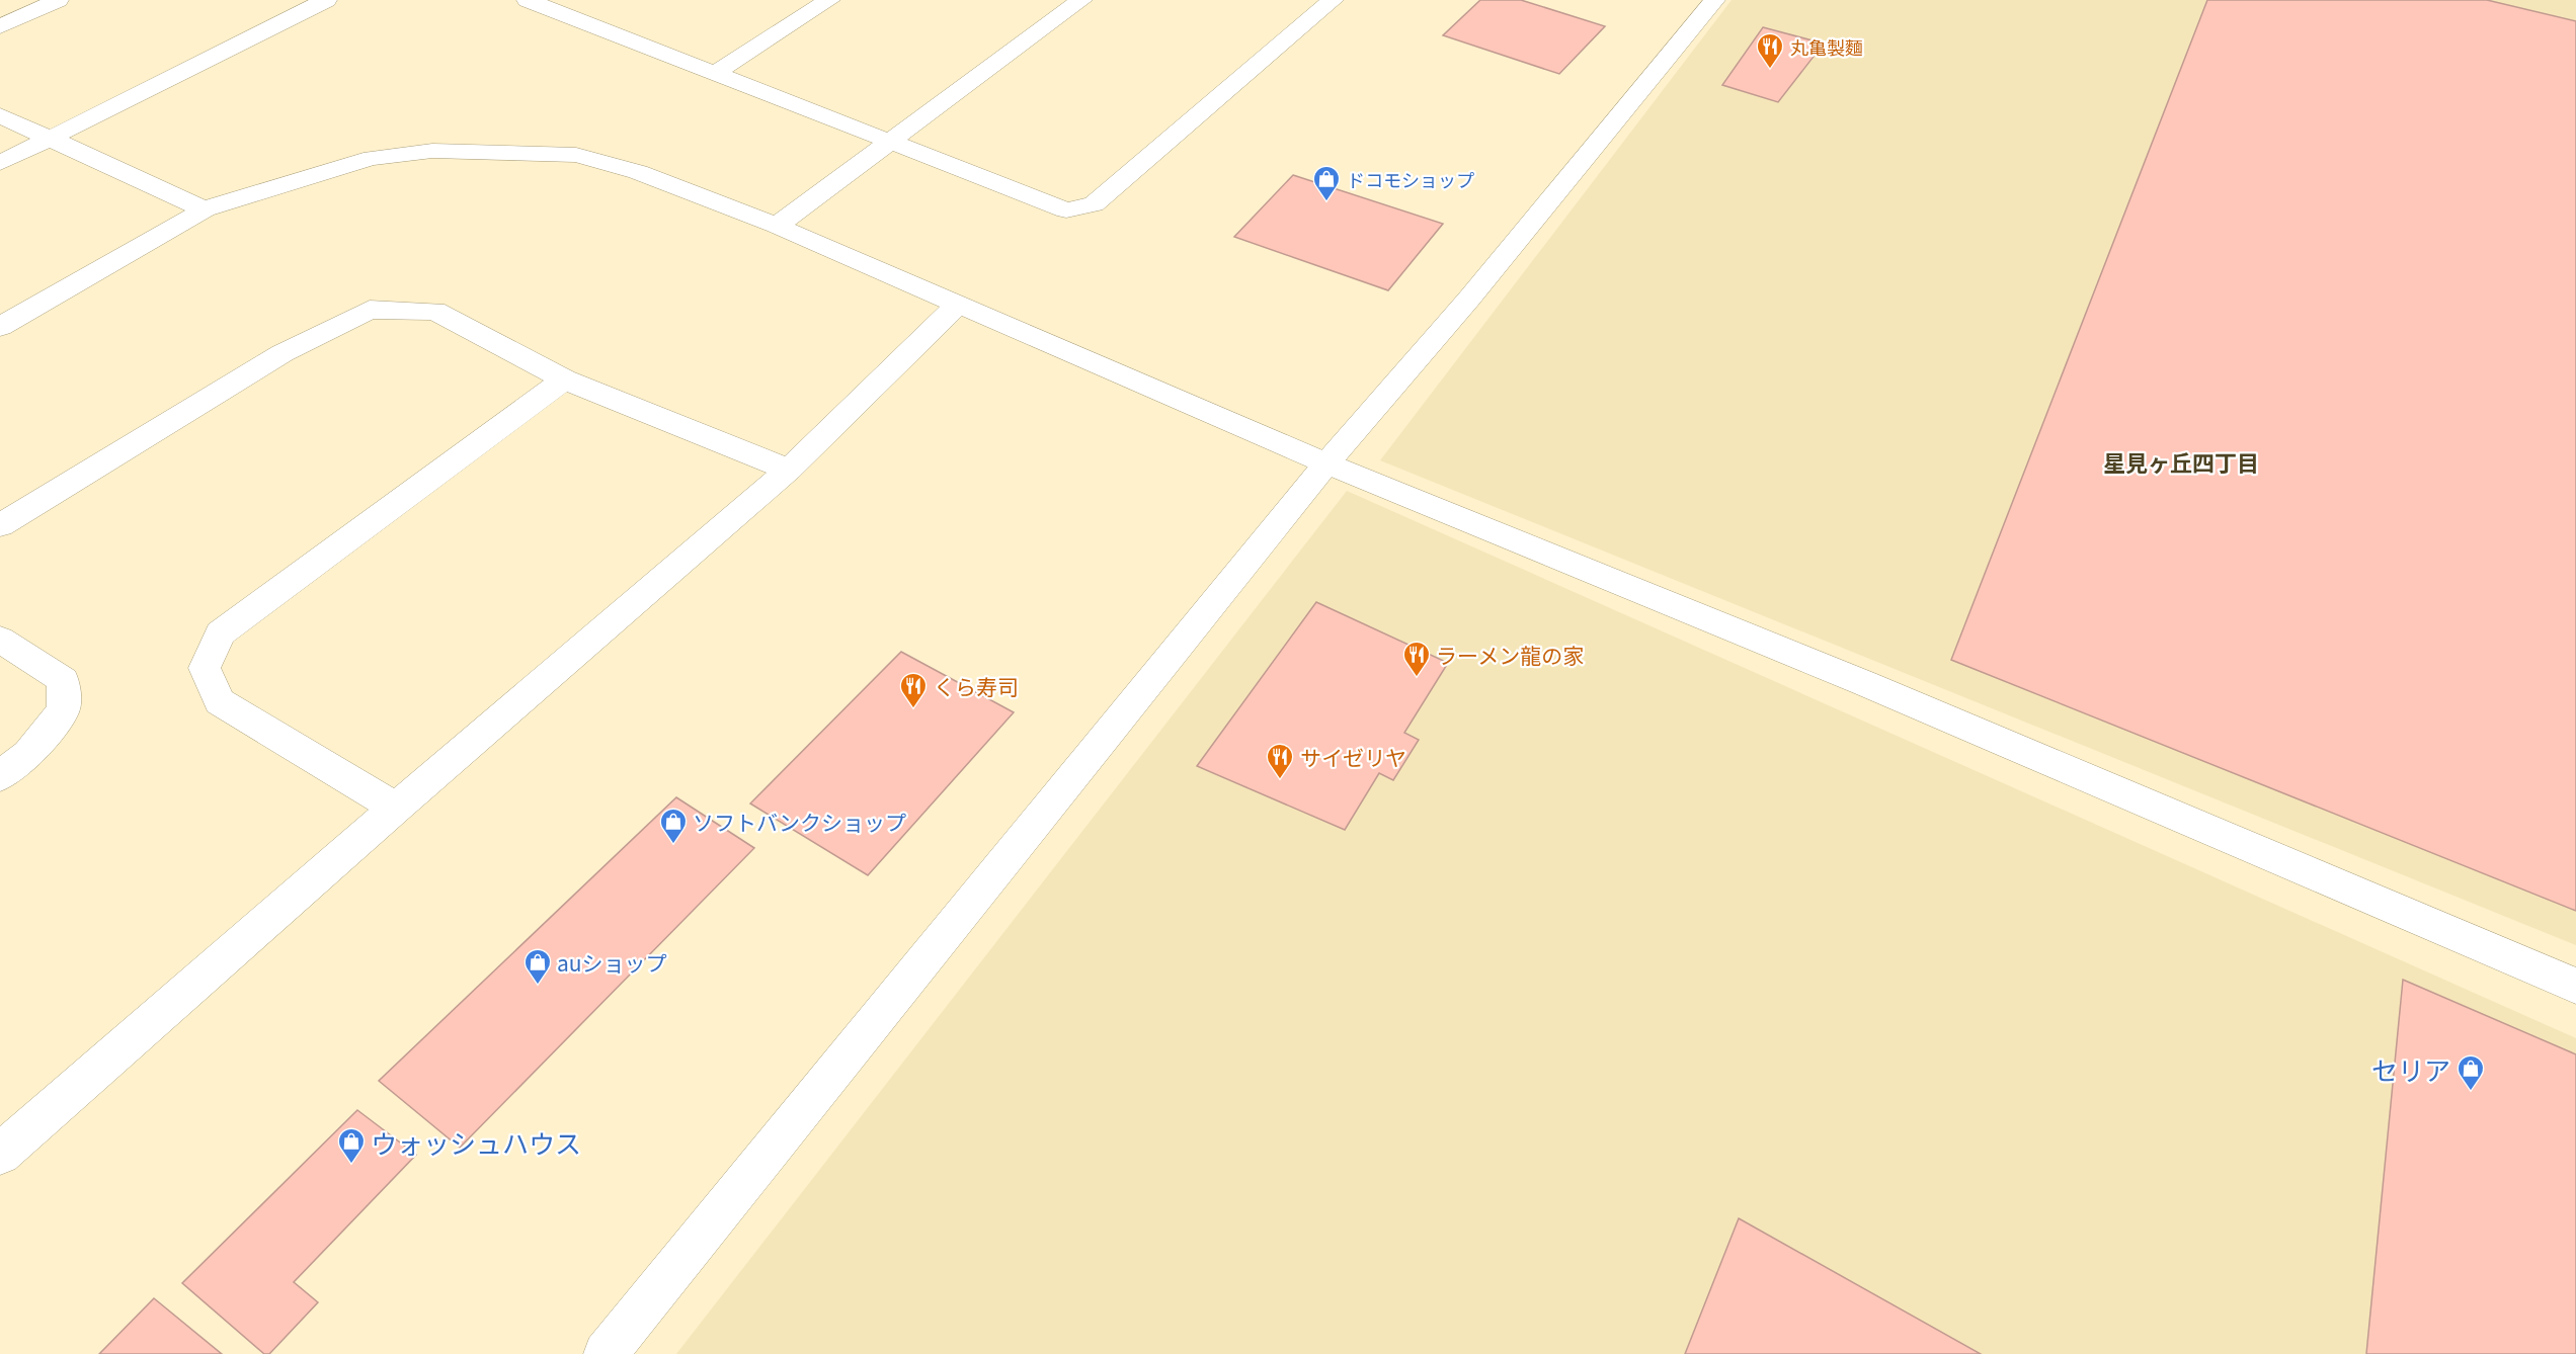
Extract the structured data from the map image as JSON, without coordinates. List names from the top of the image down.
{
  "districts": ["星見ヶ丘四丁目"],
  "places": {
    "restaurant": [
      "丸亀製麵",
      "ラーメン龍の家",
      "くら寿司",
      "サイゼリヤ"
    ],
    "shop": [
      "ドコモショップ",
      "ソフトバンクショップ",
      "auショップ",
      "セリア",
      "ウォッシュハウス"
    ]
  }
}
